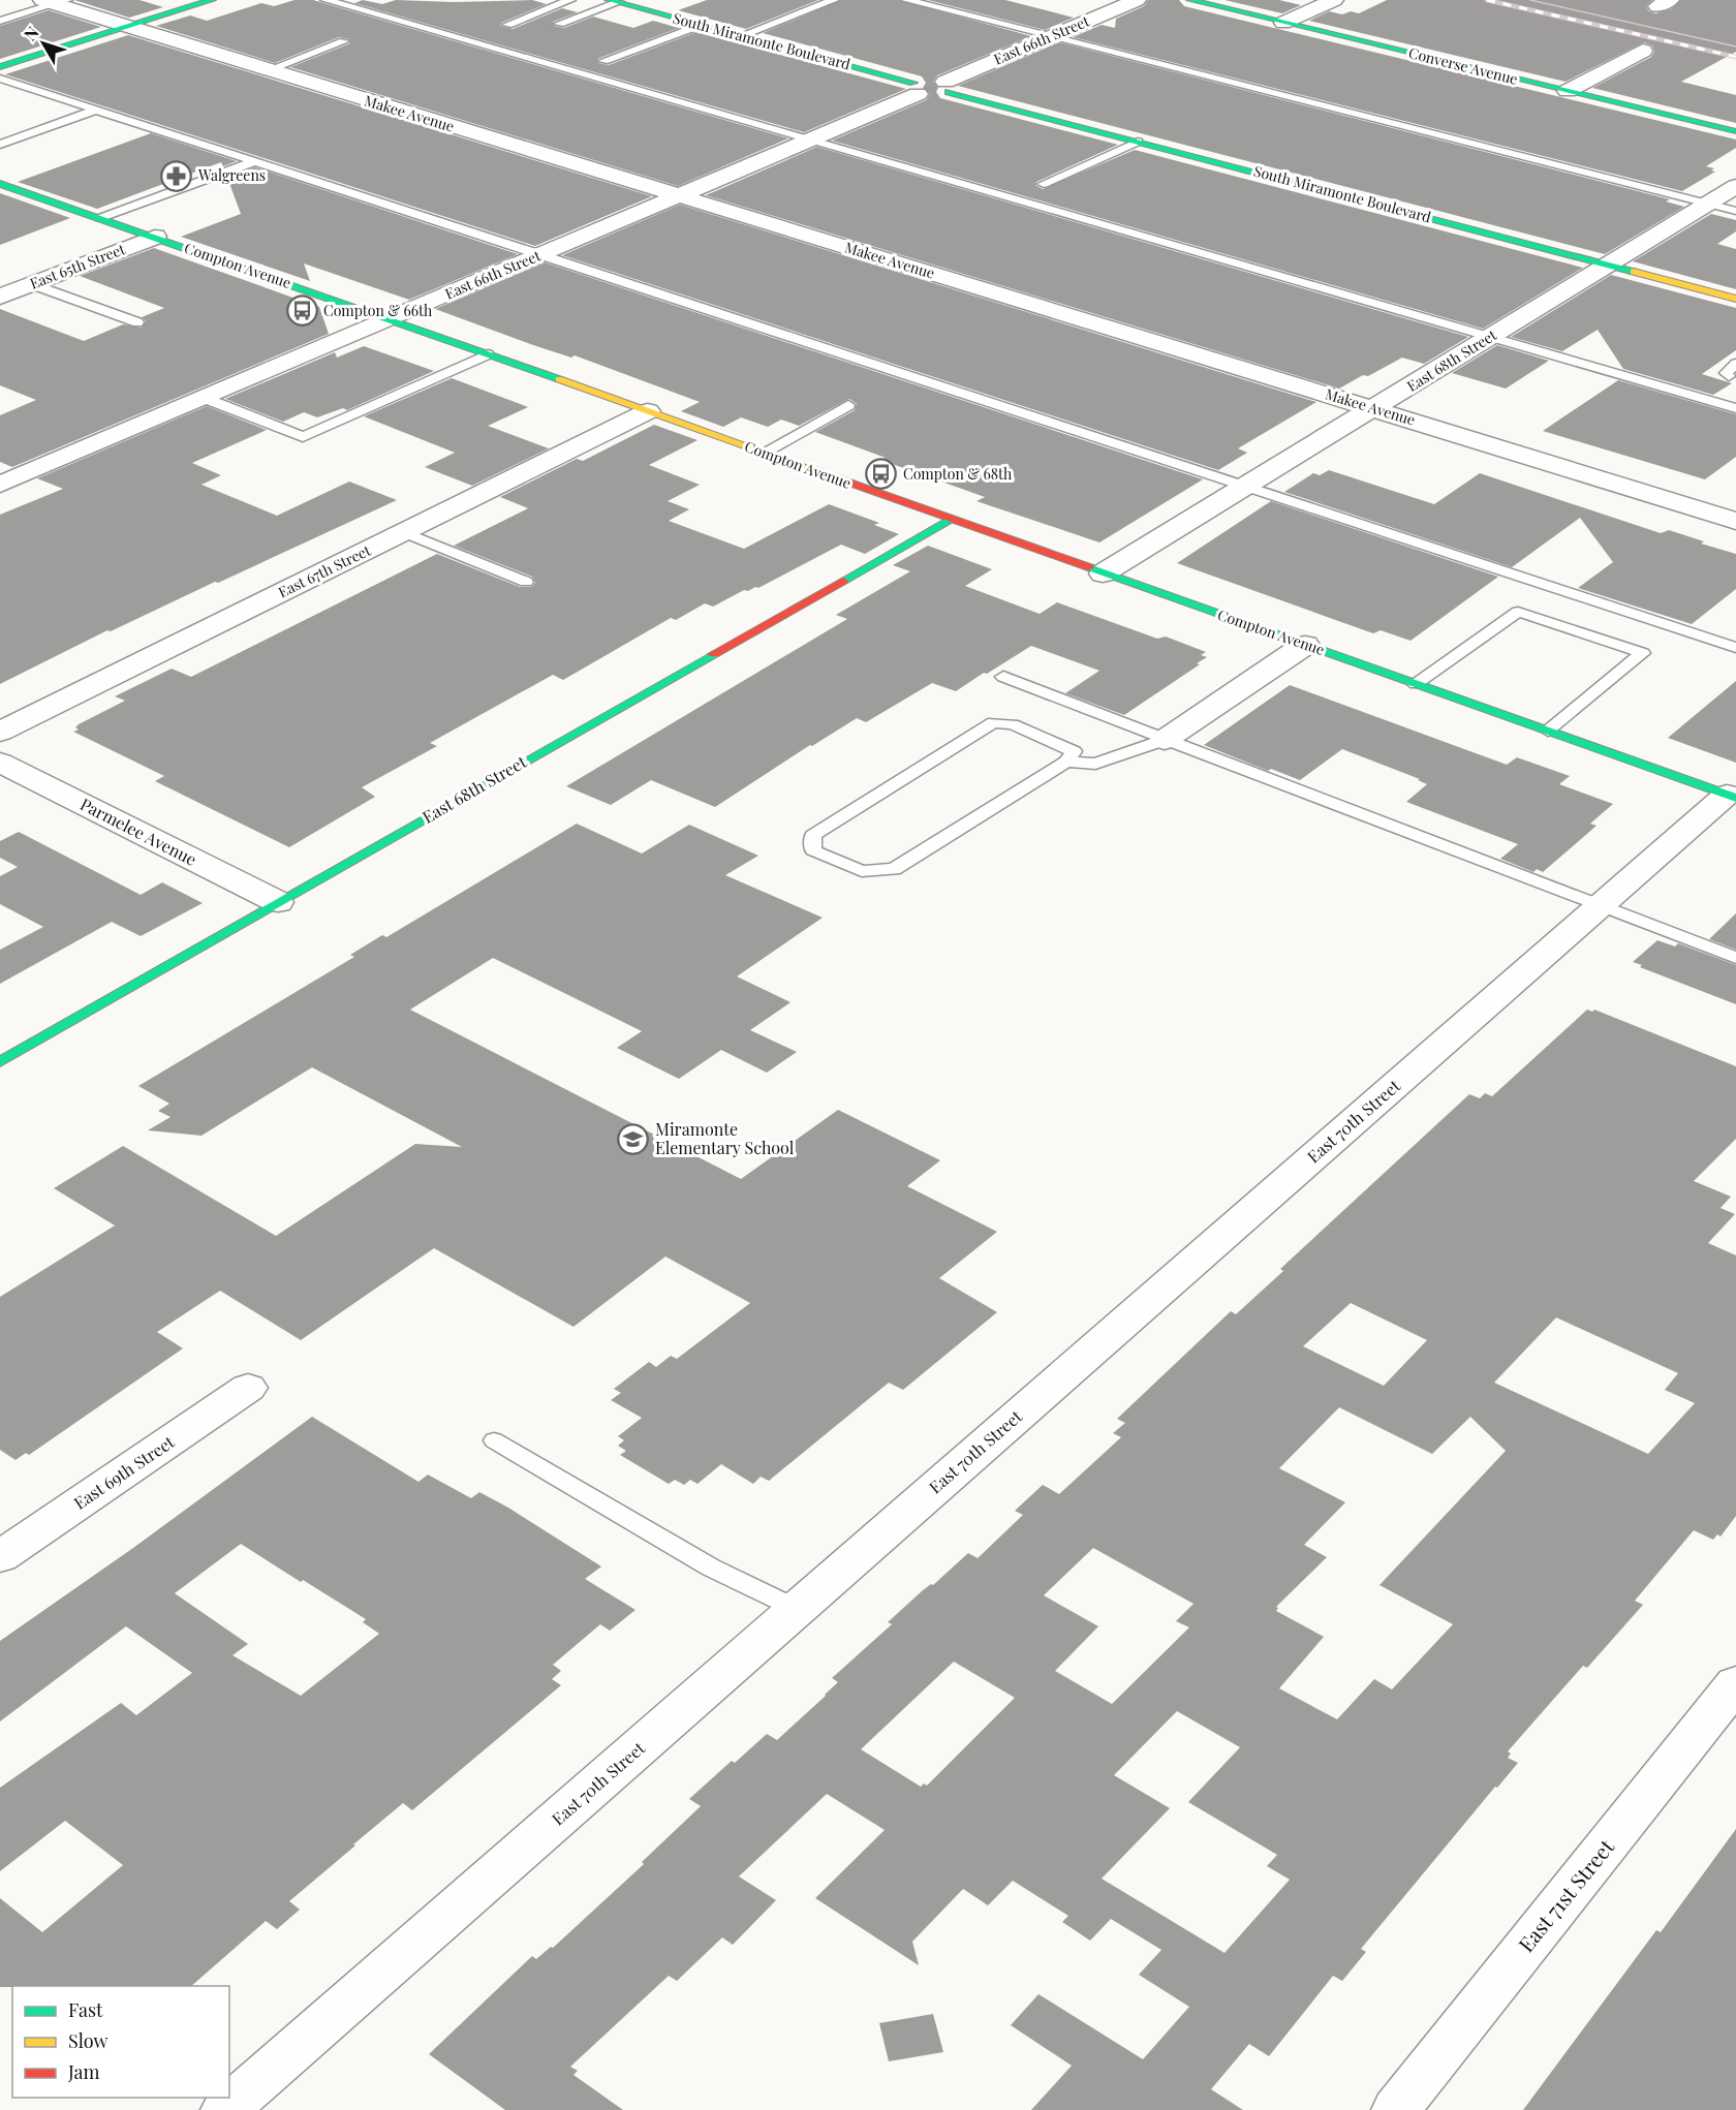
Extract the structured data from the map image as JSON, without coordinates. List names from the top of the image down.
{
  "streets": {
    "street": [
      "East 66th Street",
      "South Miramonte Boulevard",
      "Converse Avenue",
      "Makee Avenue",
      "Compton Avenue",
      "East 65th Street",
      "East 68th Street",
      "East 67th Street",
      "Parmelee Avenue",
      "East 70th Street",
      "East 69th Street",
      "East 71st Street"
    ]
  },
  "crossings": [
    ["East 66th Street", "South Miramonte Boulevard"],
    ["East 66th Street", "Makee Avenue"],
    ["East 66th Street", "Compton Avenue"],
    ["South Miramonte Boulevard", "East 68th Street"],
    ["Makee Avenue", "East 68th Street"],
    ["Compton Avenue", "East 65th Street"],
    ["Compton Avenue", "East 68th Street"],
    ["Compton Avenue", "East 67th Street"],
    ["Compton Avenue", "East 70th Street"],
    ["East 68th Street", "Parmelee Avenue"]
  ],
  "places": {
    "pharmacy": ["Walgreens"],
    "bus stop": ["Compton & 66th", "Compton & 68th"],
    "school or university": ["Miramonte Elementary School"]
  },
  "legend": ["Fast", "Slow", "Jam"],
  "north": "top left"
}
